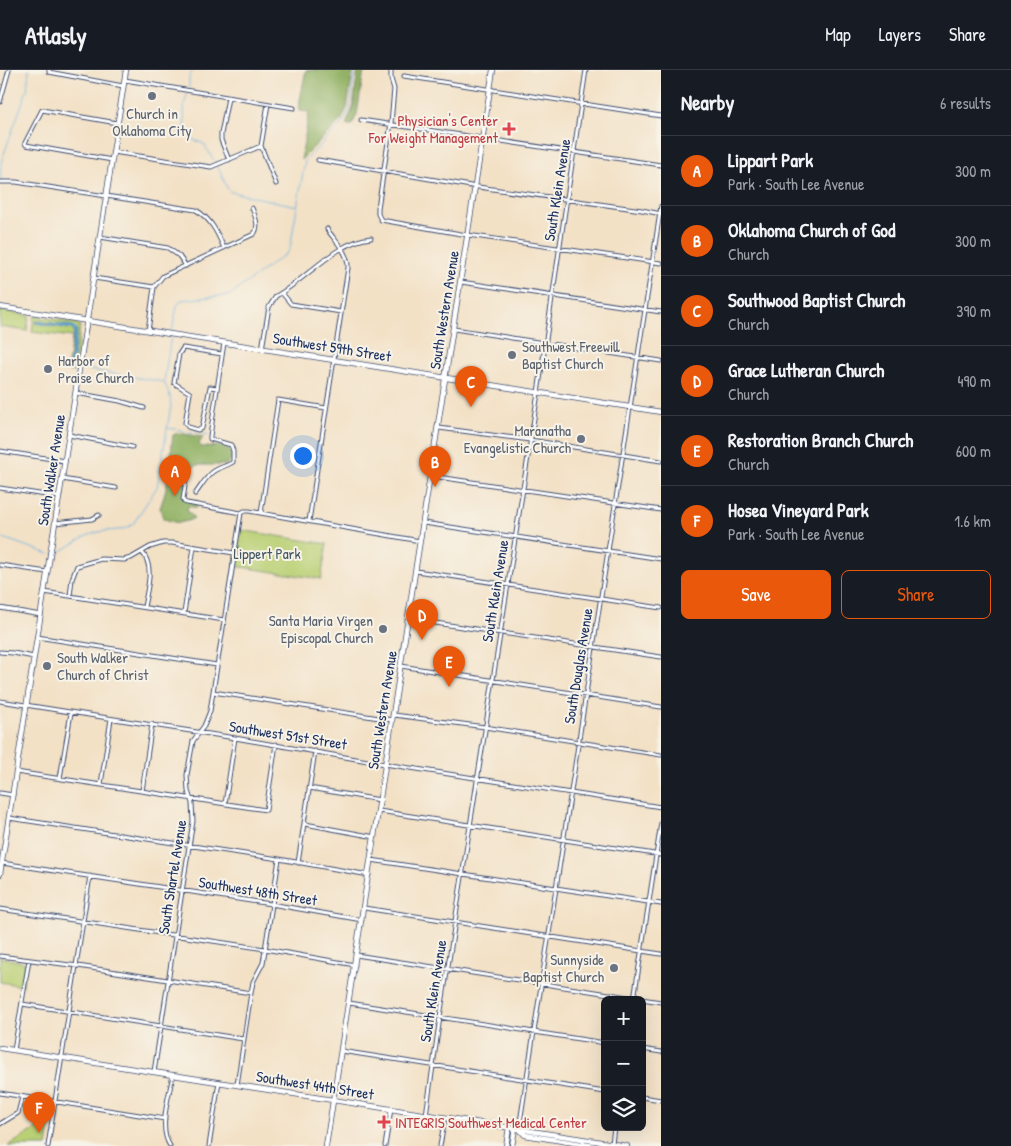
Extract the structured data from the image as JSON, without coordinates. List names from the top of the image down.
{
  "streets": {
    "main road": [
      "South Western Avenue",
      "Southwest 59th Street",
      "South Walker Avenue",
      "South Douglas Avenue",
      "Southwest 44th Street"
    ],
    "street": [
      "South Klein Avenue",
      "Southwest 51st Street",
      "South Shartel Avenue",
      "Southwest 48th Street"
    ]
  },
  "crossings": [
    ["South Klein Avenue", "Southwest 59th Street"],
    ["South Klein Avenue", "Southwest 51st Street"],
    ["South Klein Avenue", "Southwest 44th Street"],
    ["South Western Avenue", "Southwest 59th Street"],
    ["South Western Avenue", "Southwest 51st Street"],
    ["South Western Avenue", "Southwest 48th Street"],
    ["South Western Avenue", "Southwest 44th Street"],
    ["Southwest 59th Street", "South Walker Avenue"],
    ["Southwest 59th Street", "South Douglas Avenue"],
    ["South Walker Avenue", "Southwest 51st Street"],
    ["South Walker Avenue", "Southwest 48th Street"],
    ["South Douglas Avenue", "Southwest 51st Street"],
    ["South Douglas Avenue", "Southwest 44th Street"],
    ["Southwest 51st Street", "South Shartel Avenue"],
    ["South Shartel Avenue", "Southwest 48th Street"],
    ["South Shartel Avenue", "Southwest 44th Street"]
  ],
  "parks": ["Lippert Park"],
  "places": {
    "other": [
      "Church in Oklahoma City",
      "Southwest Freewill Baptist Church",
      "Harbor of Praise Church",
      "Maranatha Evangelistic Church",
      "Santa Maria Virgen Episcopal Church",
      "South Walker Church of Christ",
      "Sunnyside Baptist Church"
    ],
    "health": ["Physician's Center For Weight Management", "INTEGRIS Southwest Medical Center"]
  },
  "page": {
    "header": "Atlasly",
    "nav": ["Map", "Layers", "Share"],
    "heading": ["Nearby", "6 results"],
    "list": [
      {
        "mark": "A",
        "name": "Lippart Park",
        "note": "Park · South Lee Avenue",
        "value": "300 m"
      },
      {
        "mark": "B",
        "name": "Oklahoma Church of God",
        "note": "Church",
        "value": "300 m"
      },
      {
        "mark": "C",
        "name": "Southwood Baptist Church",
        "note": "Church",
        "value": "390 m"
      },
      {
        "mark": "D",
        "name": "Grace Lutheran Church",
        "note": "Church",
        "value": "490 m"
      },
      {
        "mark": "E",
        "name": "Restoration Branch Church",
        "note": "Church",
        "value": "600 m"
      },
      {
        "mark": "F",
        "name": "Hosea Vineyard Park",
        "note": "Park · South Lee Avenue",
        "value": "1.6 km"
      }
    ],
    "pins": [
      "C",
      "B",
      "A",
      "D",
      "E",
      "F"
    ],
    "buttons": ["Save", "Share"],
    "map_buttons": ["+", "−"]
  }
}
